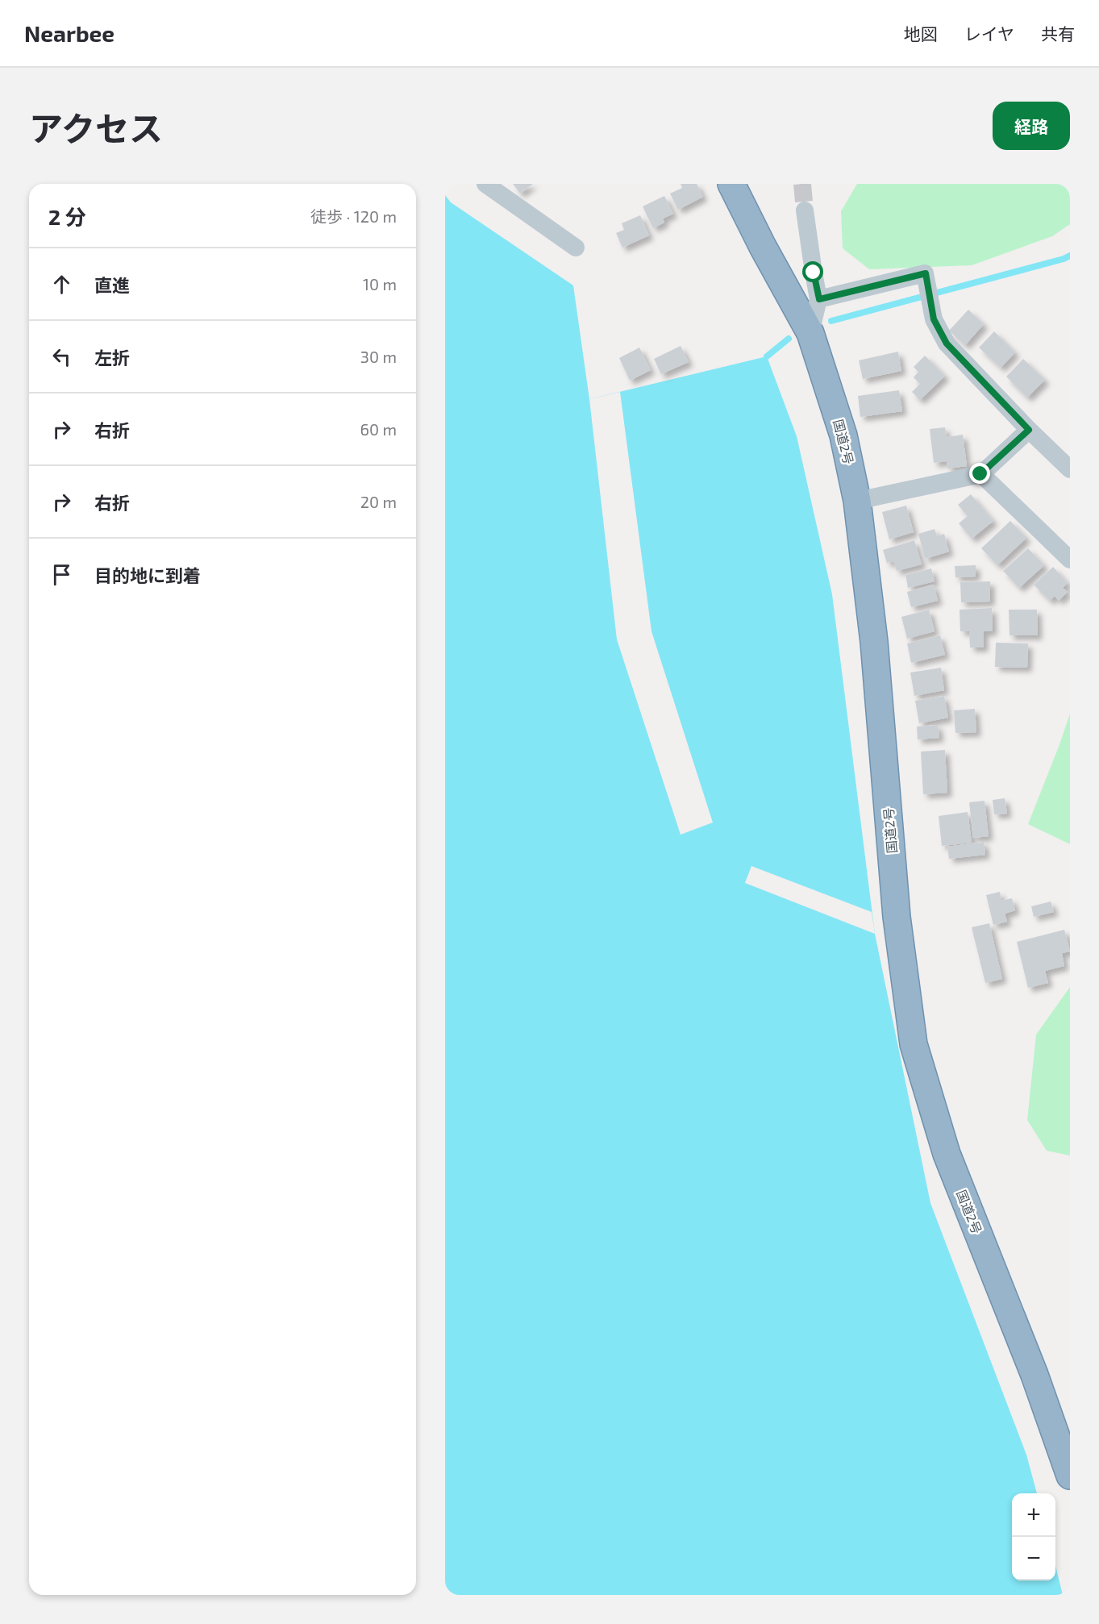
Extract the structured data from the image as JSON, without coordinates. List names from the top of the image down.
{
  "streets": {
    "highway": ["国道2号"]
  },
  "page": {
    "header": "Nearbee",
    "nav": ["地図", "レイヤ", "共有"],
    "title": "アクセス",
    "buttons": "経路",
    "heading": ["2 分", "徒歩 · 120 m"],
    "list": [
      ["直進", "10 m"],
      ["左折", "30 m"],
      ["右折", "60 m"],
      ["右折", "20 m"],
      "目的地に到着"
    ],
    "map_buttons": ["+", "−"]
  }
}
